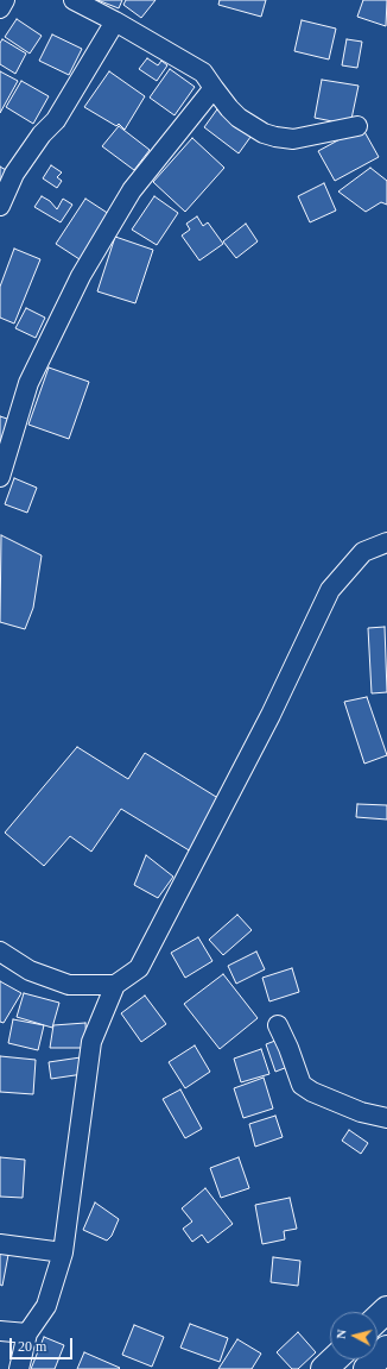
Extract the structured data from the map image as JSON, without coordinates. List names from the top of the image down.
{
  "scale_bar": "20 m",
  "north": "left"
}
